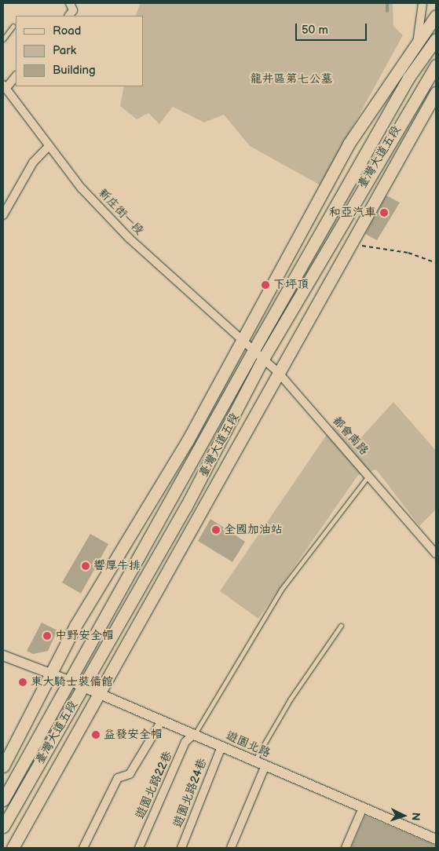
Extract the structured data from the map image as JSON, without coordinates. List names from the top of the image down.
{
  "streets": {
    "main road": ["臺灣大道五段"],
    "street": [
      "新庄街一段",
      "都會南路",
      "遊園北路",
      "遊園北路22巷",
      "遊園北路24巷"
    ]
  },
  "crossings": [
    ["臺灣大道五段", "都會南路"],
    ["臺灣大道五段", "遊園北路"],
    ["新庄街一段", "都會南路"],
    ["遊園北路", "遊園北路22巷"],
    ["遊園北路", "遊園北路24巷"]
  ],
  "parks": ["龍井區第七公墓"],
  "places": [
    "和亞汽車",
    "下坪頂",
    "全國加油站",
    "響厚牛排",
    "中野安全帽",
    "東大騎士裝備館",
    "益發安全帽"
  ],
  "legend": ["Road", "Park", "Building"],
  "scale_bar": "50 m",
  "north": "right"
}
